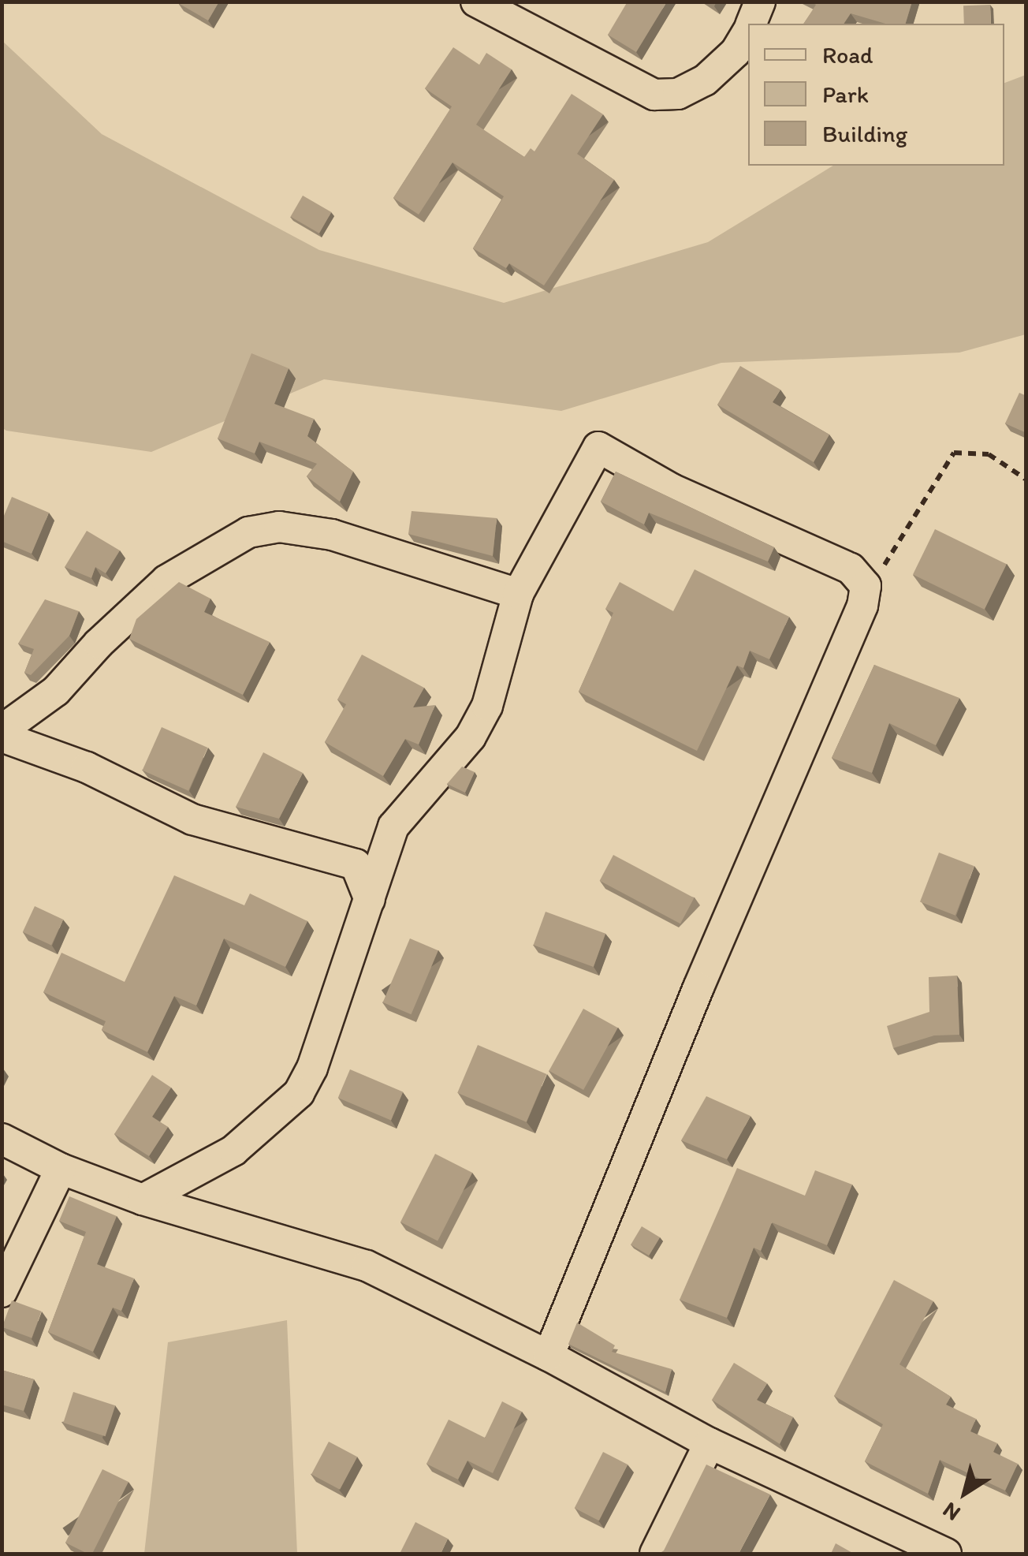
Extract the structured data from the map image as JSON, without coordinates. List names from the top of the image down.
{
  "legend": ["Road", "Park", "Building"],
  "north": "bottom left"
}
